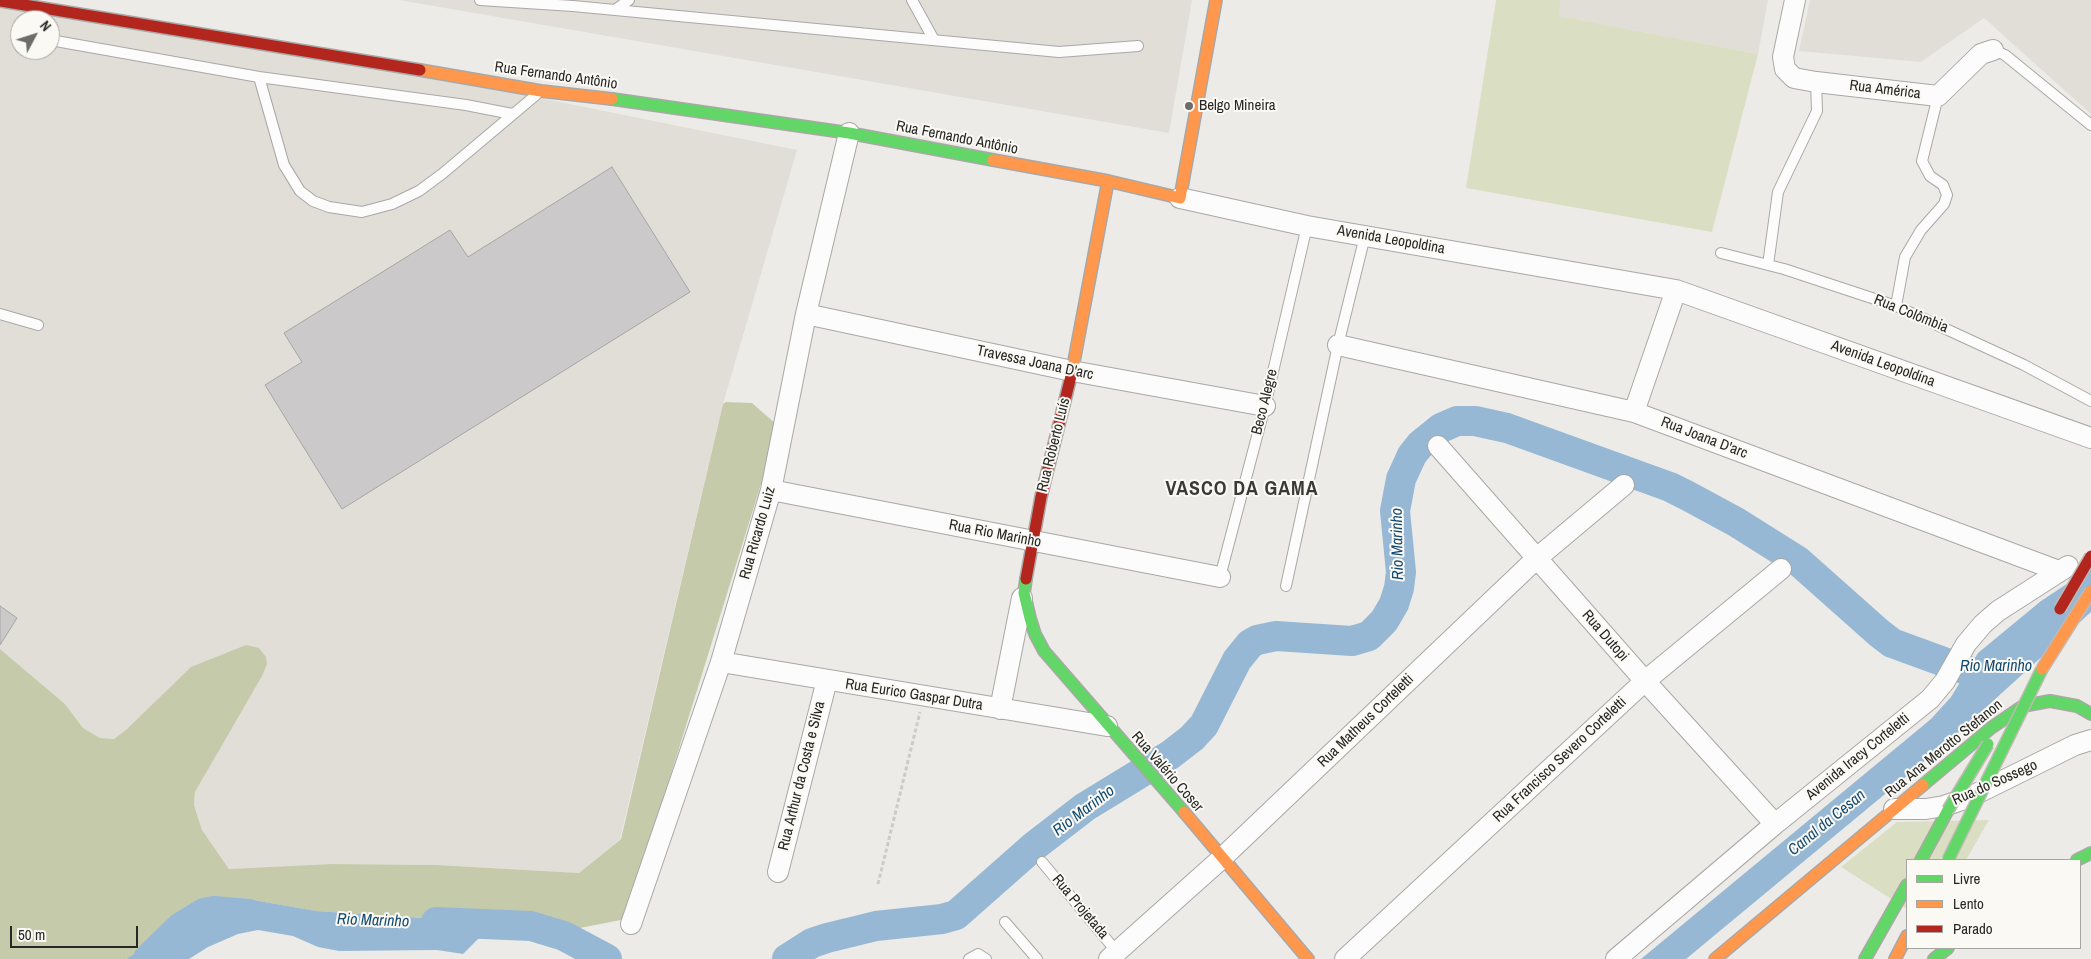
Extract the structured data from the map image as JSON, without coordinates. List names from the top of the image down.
{
  "streets": {
    "street": [
      "Rua Fernando Antônio",
      "Rua América",
      "Avenida Leopoldina",
      "Travessa Joana D'arc",
      "Rua Joana D'arc",
      "Rua Roberto Luís",
      "Rua Ricardo Luiz",
      "Rua Rio Marinho",
      "Rua Dutopi",
      "Rua Eurico Gaspar Dutra",
      "Rua Matheus Corteletti",
      "Rua Ana Merotto Stefanon",
      "Avenida Iracy Corteletti",
      "Rua Francisco Severo Corteletti",
      "Rua Valério Coser",
      "Rua Arthur da Costa e Silva",
      "Rua do Sossego"
    ],
    "lane": ["Rua Colômbia", "Beco Alegre", "Rua Projetada"]
  },
  "crossings": [
    ["Rua Fernando Antônio", "Avenida Leopoldina"],
    ["Rua Fernando Antônio", "Rua Roberto Luís"],
    ["Rua Fernando Antônio", "Rua Ricardo Luiz"],
    ["Avenida Leopoldina", "Beco Alegre"],
    ["Avenida Leopoldina", "Rua Roberto Luís"],
    ["Travessa Joana D'arc", "Beco Alegre"],
    ["Travessa Joana D'arc", "Rua Roberto Luís"],
    ["Travessa Joana D'arc", "Rua Ricardo Luiz"],
    ["Beco Alegre", "Rua Rio Marinho"],
    ["Rua Joana D'arc", "Avenida Iracy Corteletti"],
    ["Rua Roberto Luís", "Rua Rio Marinho"],
    ["Rua Roberto Luís", "Rua Eurico Gaspar Dutra"],
    ["Rua Roberto Luís", "Rua Valério Coser"],
    ["Rua Ricardo Luiz", "Rua Rio Marinho"],
    ["Rua Ricardo Luiz", "Rua Eurico Gaspar Dutra"],
    ["Rua Dutopi", "Rua Matheus Corteletti"],
    ["Rua Dutopi", "Avenida Iracy Corteletti"],
    ["Rua Dutopi", "Rua Francisco Severo Corteletti"],
    ["Rua Eurico Gaspar Dutra", "Rua Valério Coser"],
    ["Rua Eurico Gaspar Dutra", "Rua Arthur da Costa e Silva"],
    ["Rua Matheus Corteletti", "Rua Valério Coser"],
    ["Rua Matheus Corteletti", "Rua Projetada"],
    ["Rua Ana Merotto Stefanon", "Rua do Sossego"]
  ],
  "districts": ["VASCO DA GAMA"],
  "water": ["Rio Marinho", "Canal da Cesan"],
  "places": ["Belgo Mineira"],
  "legend": ["Livre", "Lento", "Parado"],
  "scale_bar": "50 m",
  "north": "top right"
}
